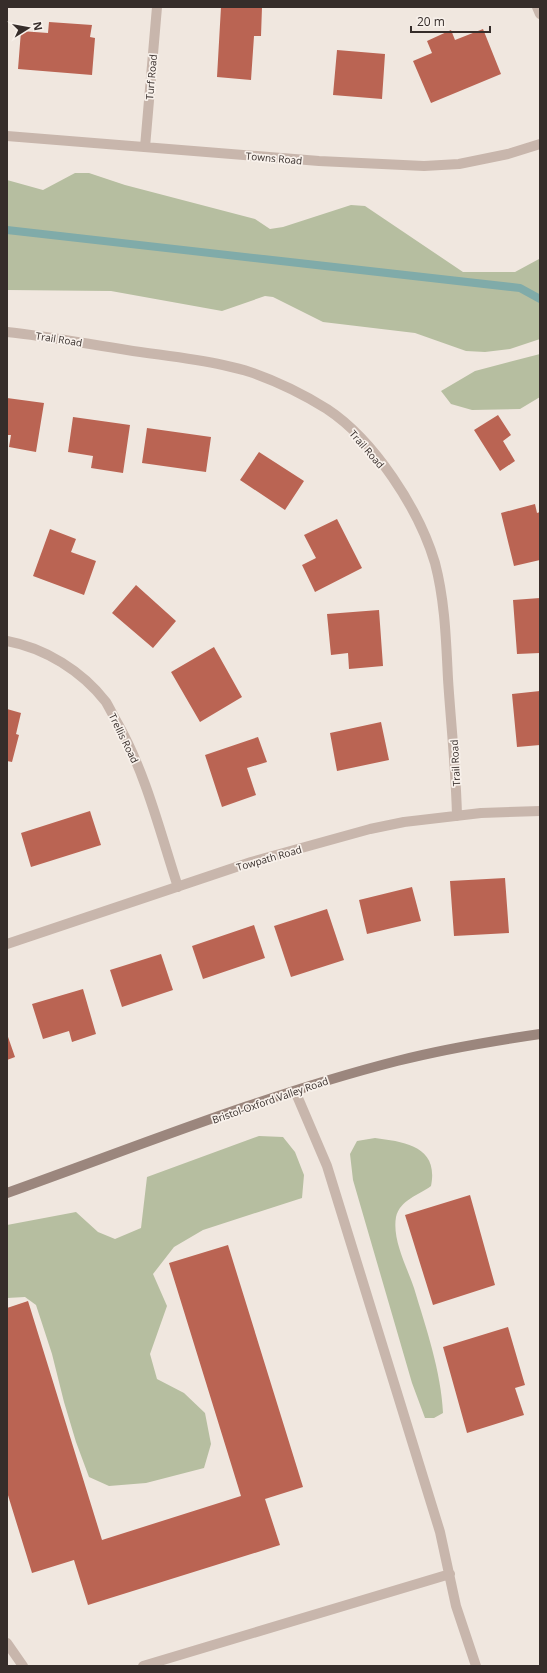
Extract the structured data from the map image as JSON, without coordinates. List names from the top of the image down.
{
  "streets": {
    "main road": ["Bristol-Oxford Valley Road"],
    "street": [
      "Turf Road",
      "Towns Road",
      "Trail Road",
      "Trellis Road",
      "Towpath Road"
    ]
  },
  "crossings": [
    ["Turf Road", "Towns Road"],
    ["Trail Road", "Towpath Road"],
    ["Trellis Road", "Towpath Road"]
  ],
  "scale_bar": "20 m",
  "north": "right"
}
